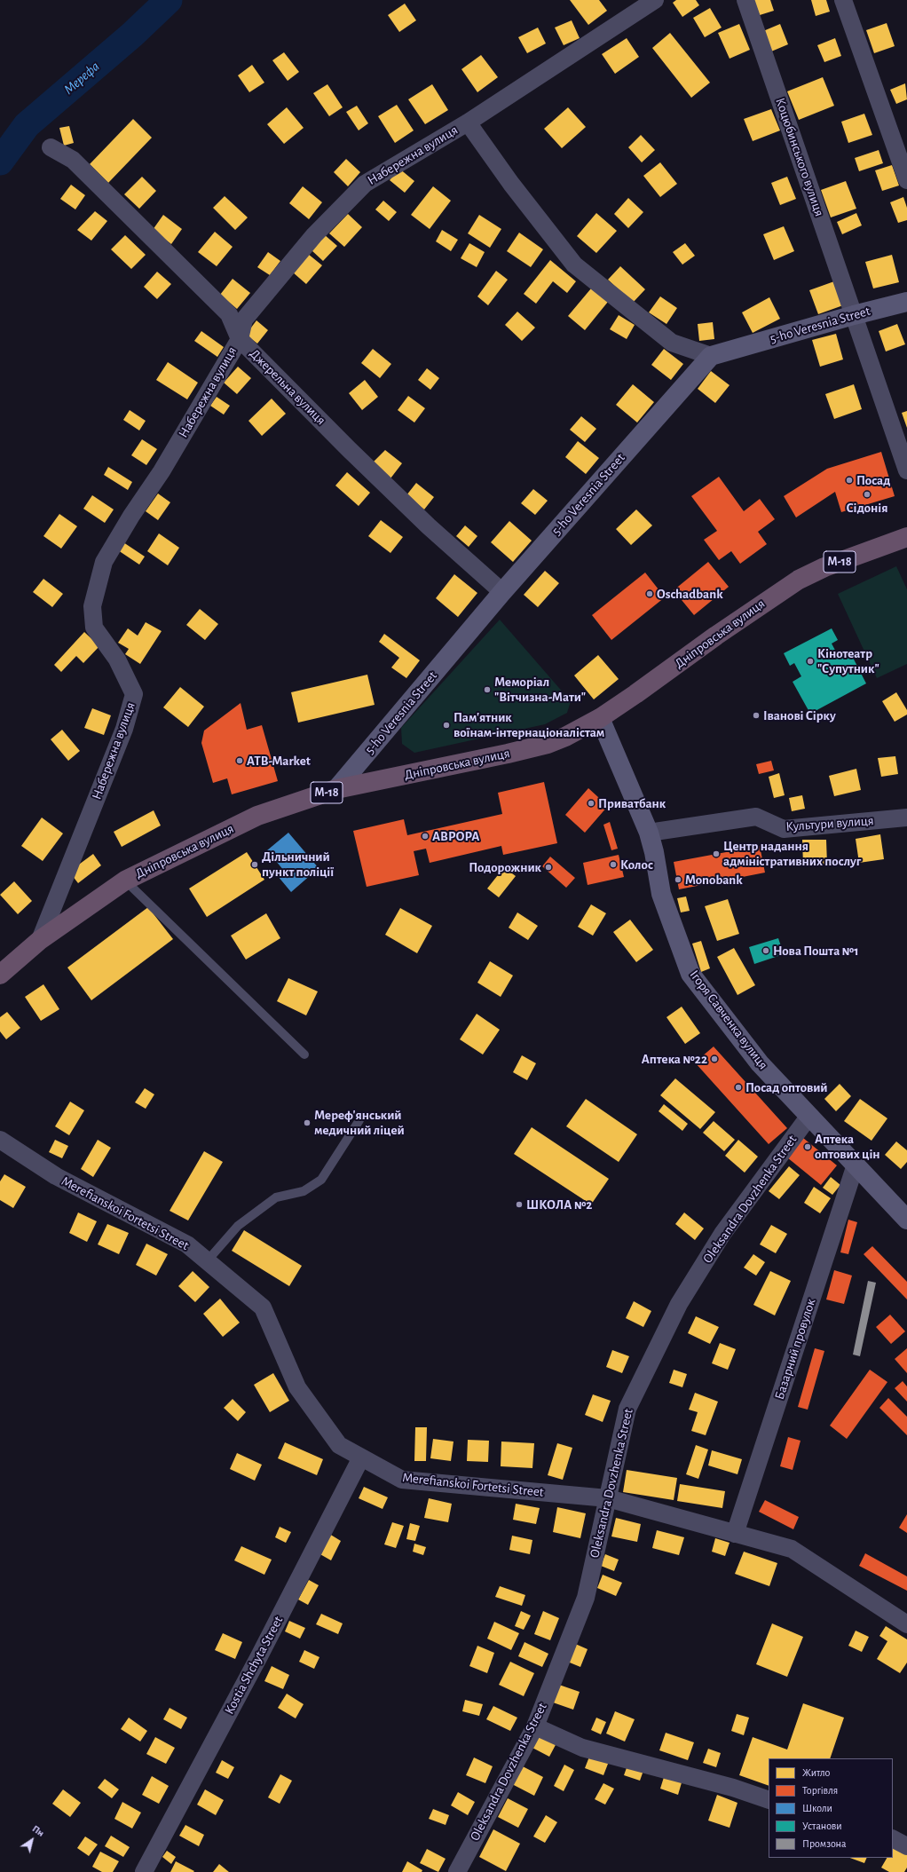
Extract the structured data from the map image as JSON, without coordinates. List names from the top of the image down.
{
  "streets": {
    "highway": ["М-18", "Дніпровська вулиця"],
    "street": [
      "Набережна вулиця",
      "Коцюбинського вулиця",
      "5-ho Veresnia Street",
      "Джерельна вулиця",
      "Культури вулиця",
      "Ігоря Савченка вулиця",
      "Oleksandra Dovzhenka Street",
      "Merefianskoi Fortetsi Street",
      "Базарний провулок",
      "Kostia Shchyta Street"
    ]
  },
  "crossings": [
    ["Набережна вулиця", "Джерельна вулиця"],
    ["Набережна вулиця", "Дніпровська вулиця"],
    ["Коцюбинського вулиця", "5-ho Veresnia Street"],
    ["5-ho Veresnia Street", "Джерельна вулиця"],
    ["5-ho Veresnia Street", "Дніпровська вулиця"],
    ["Дніпровська вулиця", "Ігоря Савченка вулиця"],
    ["Культури вулиця", "Ігоря Савченка вулиця"],
    ["Ігоря Савченка вулиця", "Oleksandra Dovzhenka Street"],
    ["Ігоря Савченка вулиця", "Базарний провулок"],
    ["Oleksandra Dovzhenka Street", "Merefianskoi Fortetsi Street"],
    ["Merefianskoi Fortetsi Street", "Базарний провулок"],
    ["Merefianskoi Fortetsi Street", "Kostia Shchyta Street"]
  ],
  "water": ["Мерефа"],
  "places": [
    "Посад",
    "Сідонія",
    "Oschadbank",
    "Кінотеатр \"Супутник\"",
    "Меморіал \"Вітчизна-Мати\"",
    "Іванові Сірку",
    "Пам'ятник воїнам-інтернаціоналістам",
    "ATB-Market",
    "Приватбанк",
    "АВРОРА",
    "Центр надання адміністративних послуг",
    "Дільничний пункт поліції",
    "Колос",
    "Подорожник",
    "Monobank",
    "Нова Пошта №1",
    "Аптека №22",
    "Посад оптовий",
    "Мереф'янський медичний ліцей",
    "Аптека оптових цін",
    "ШКОЛА №2"
  ],
  "legend": [
    "Житло",
    "Торгівля",
    "Школи",
    "Установи",
    "Промзона"
  ],
  "north": "top right"
}
